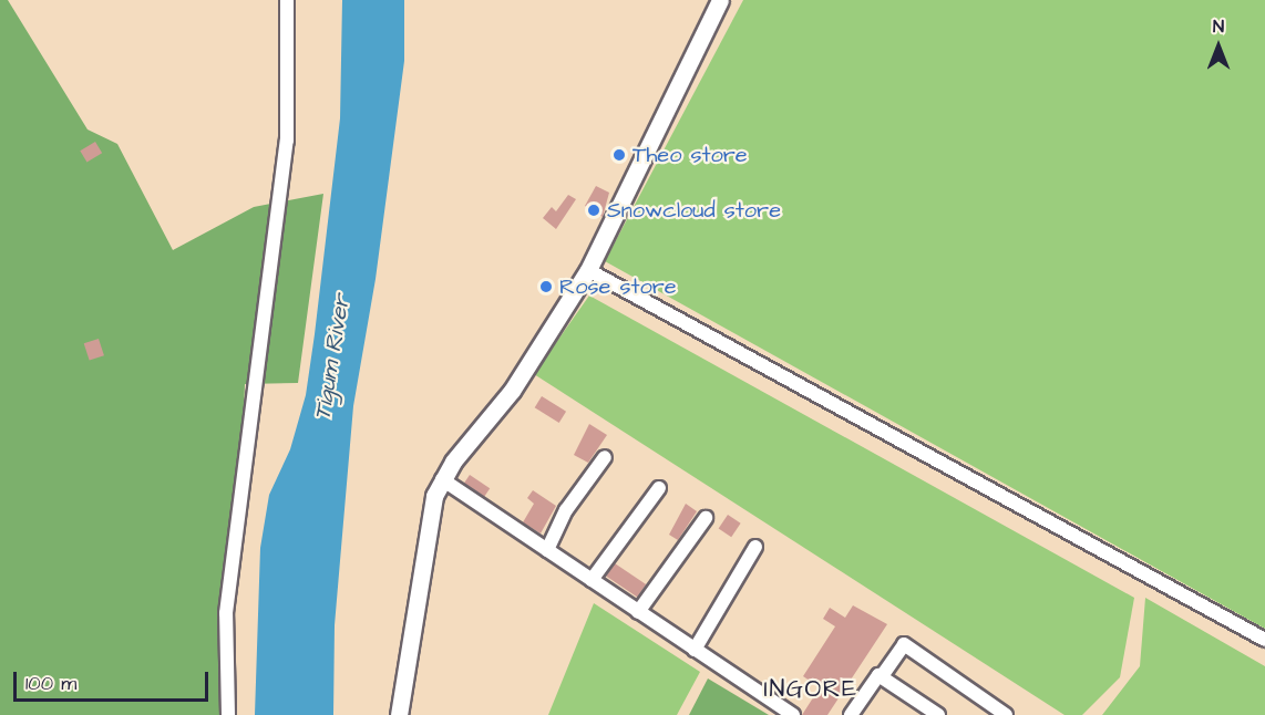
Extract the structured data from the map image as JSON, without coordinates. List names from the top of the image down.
{
  "districts": ["INGORE"],
  "water": ["Tigum River"],
  "places": ["Theo store", "Snowcloud store", "Rose store"],
  "scale_bar": "100 m",
  "north": "top"
}
